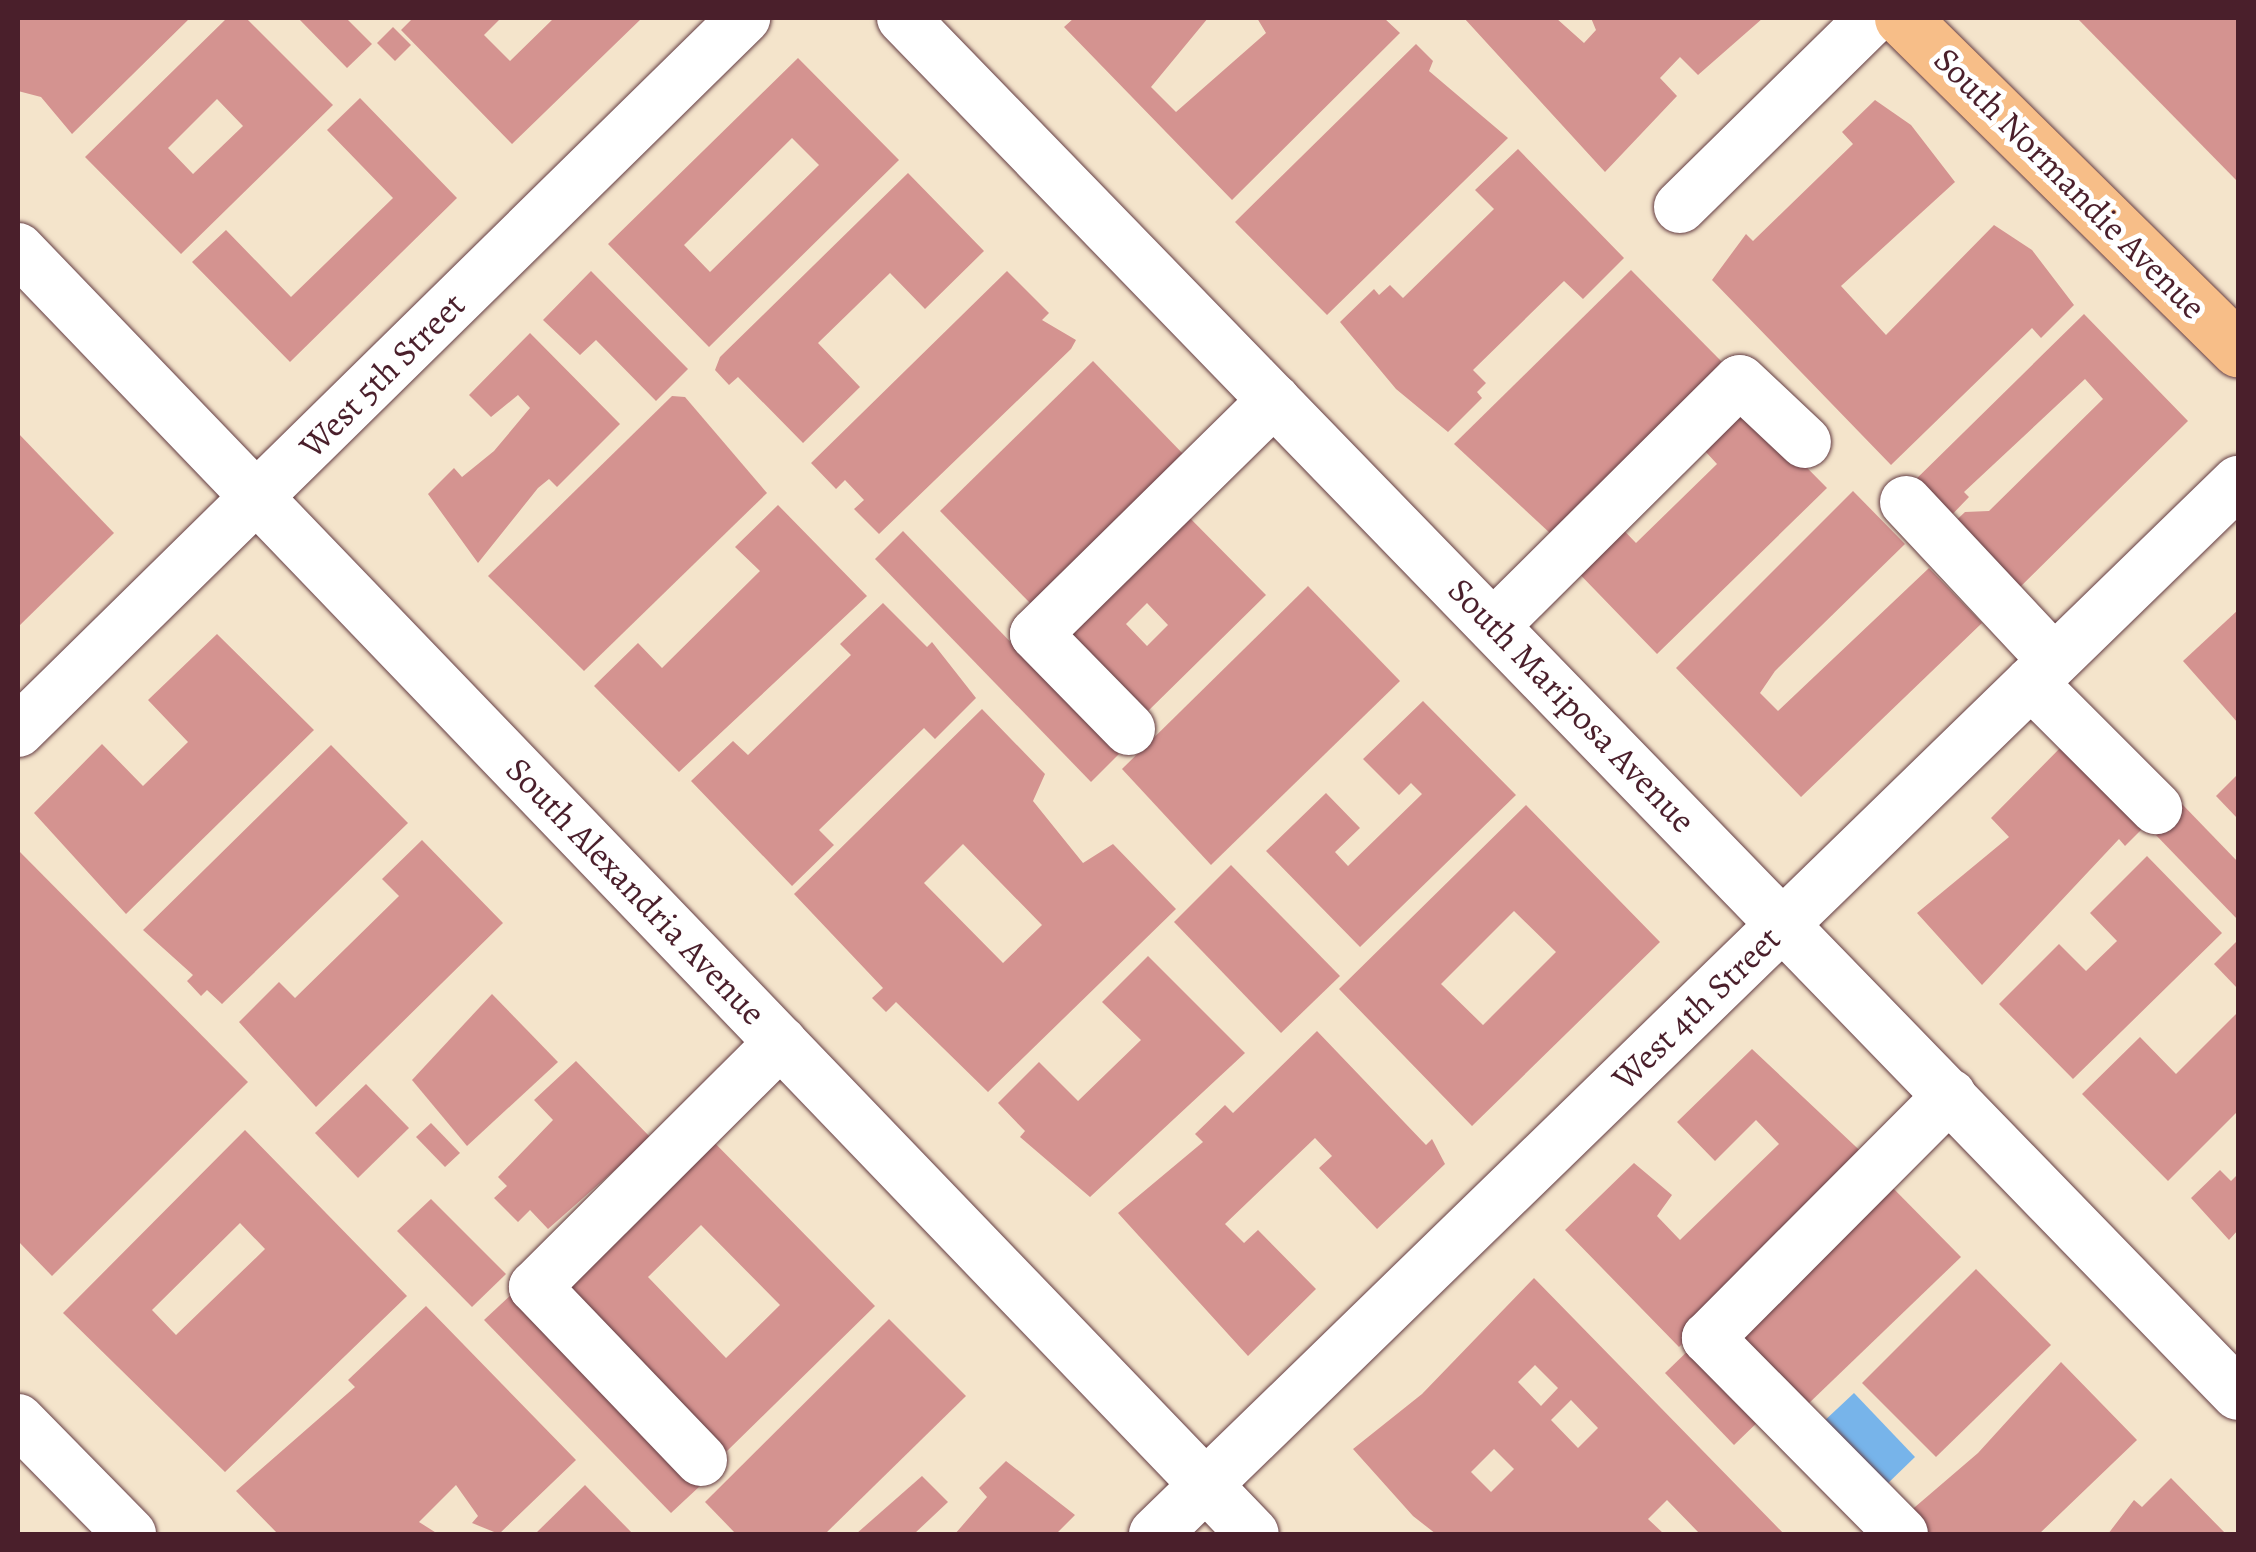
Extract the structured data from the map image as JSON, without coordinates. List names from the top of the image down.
{
  "streets": {
    "main road": ["South Normandie Avenue"],
    "street": [
      "West 5th Street",
      "South Mariposa Avenue",
      "South Alexandria Avenue",
      "West 4th Street"
    ]
  },
  "crossings": [
    ["West 5th Street", "South Alexandria Avenue"],
    ["South Mariposa Avenue", "West 4th Street"],
    ["South Alexandria Avenue", "West 4th Street"]
  ]
}
